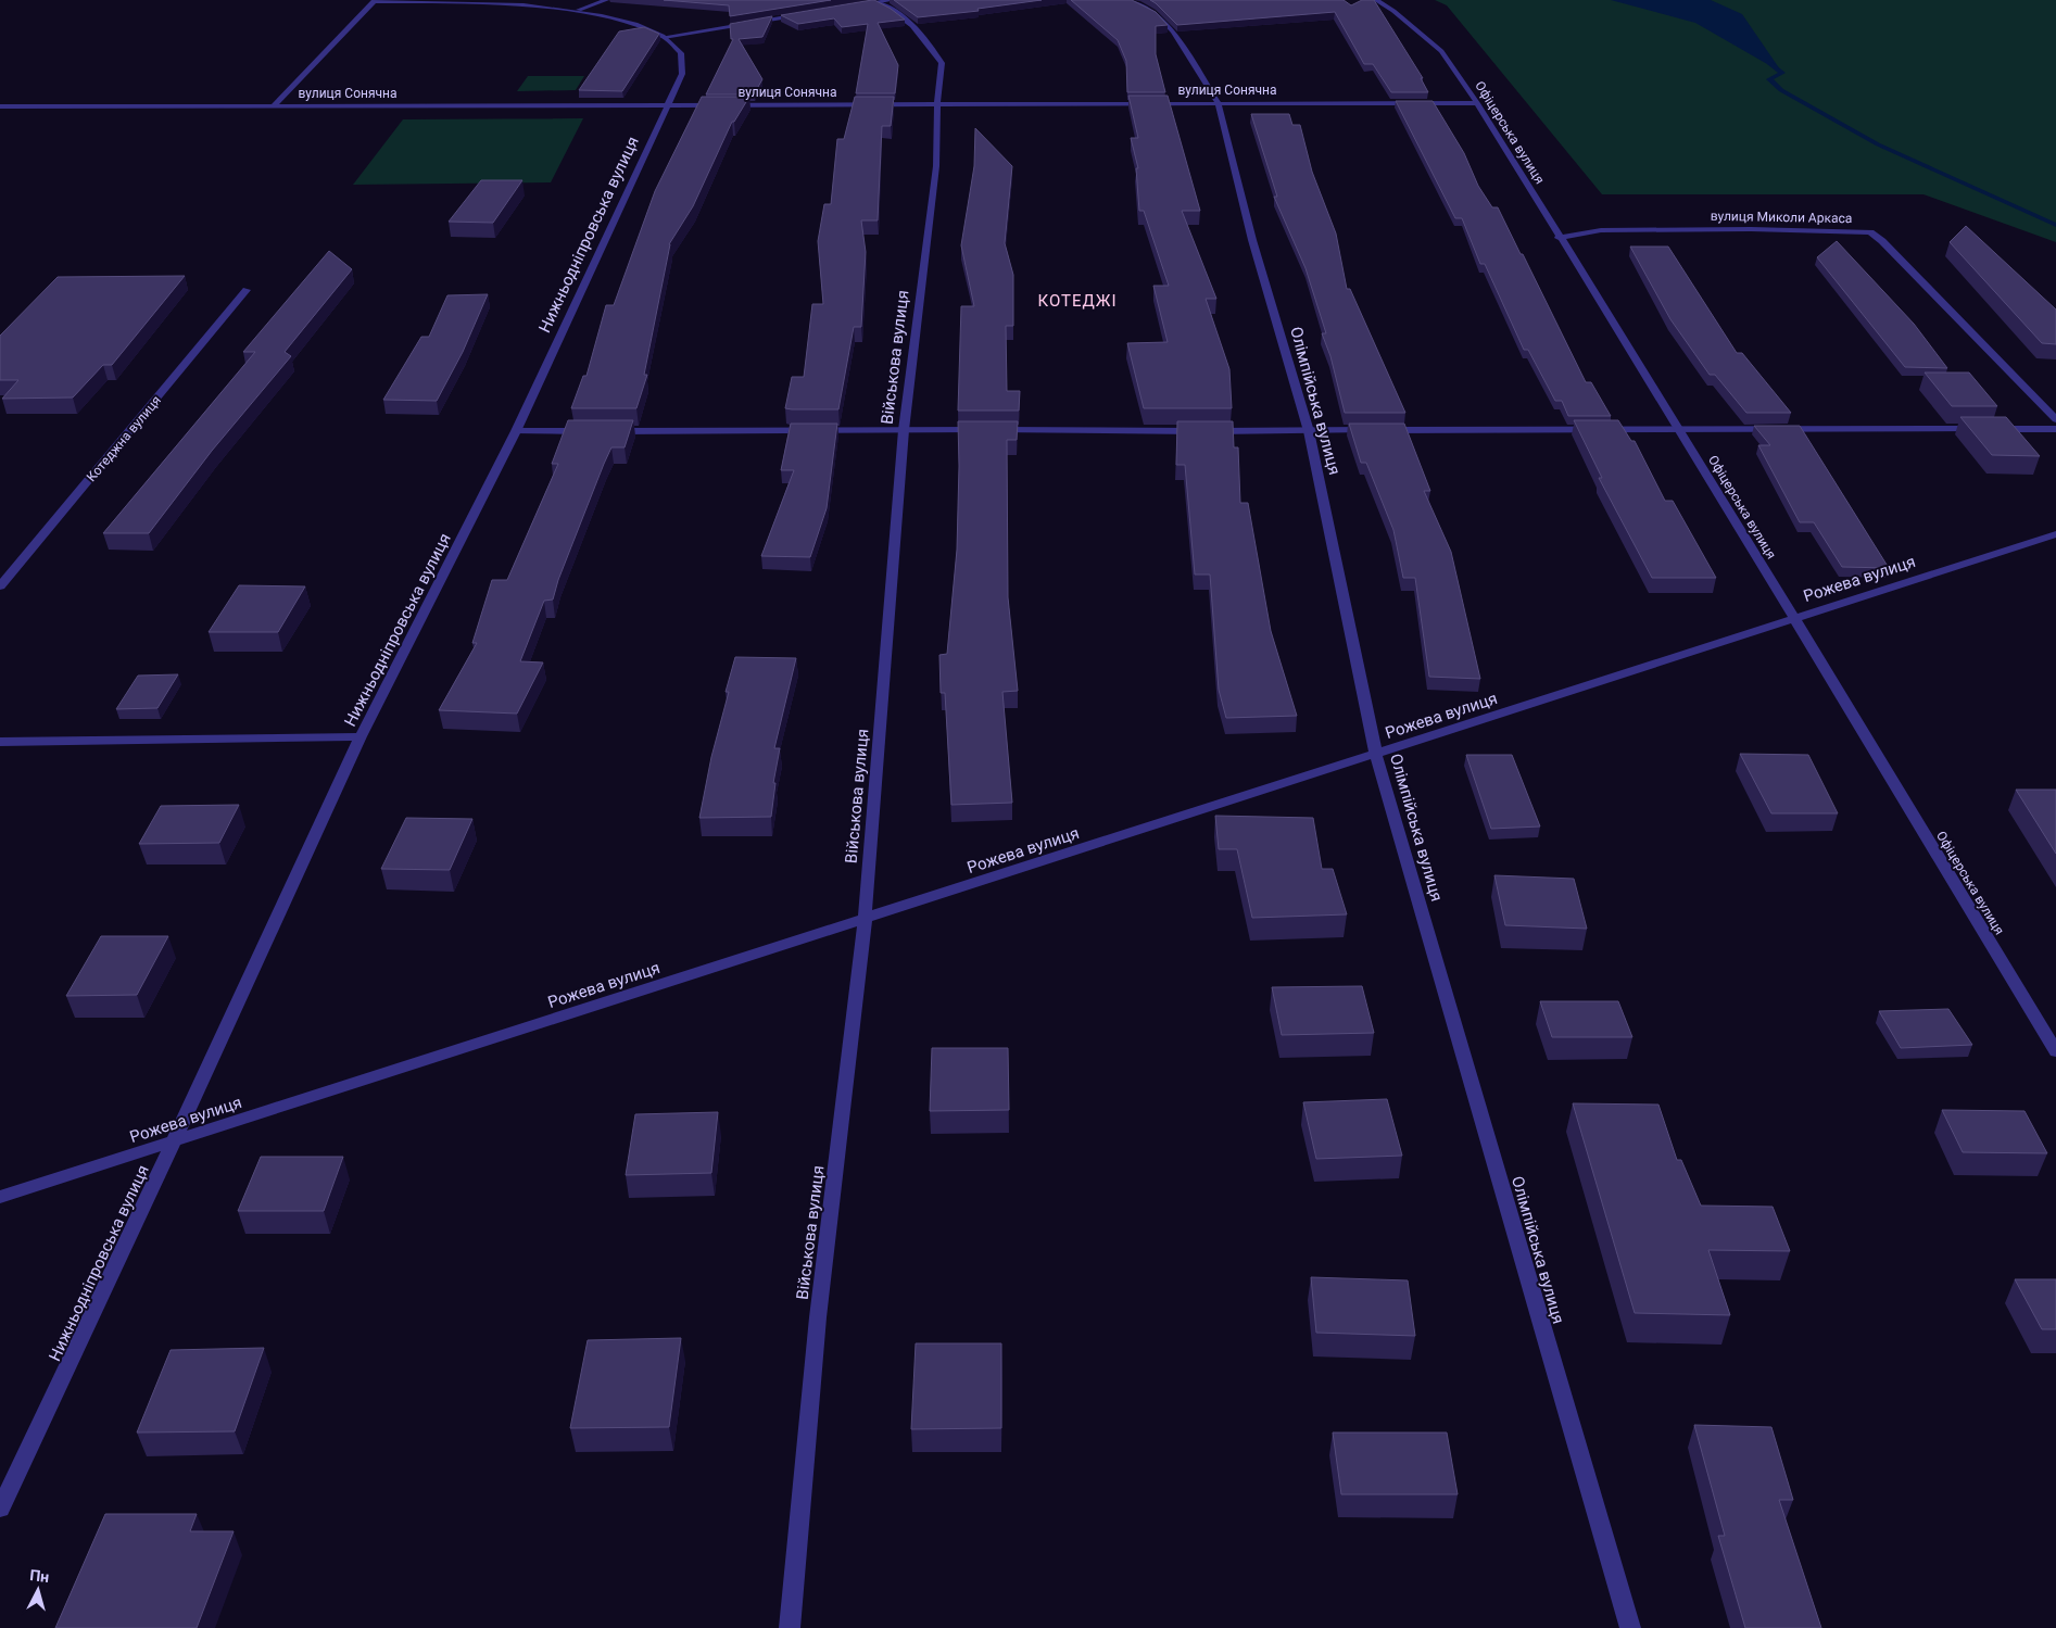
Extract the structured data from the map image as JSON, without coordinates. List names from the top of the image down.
{
  "streets": {
    "street": [
      "вулиця Сонячна",
      "Офіцерська вулиця",
      "вулиця Миколи Аркаса",
      "Нижньодніпровська вулиця",
      "Військова вулиця",
      "Олімпійська вулиця",
      "Котеджна вулиця",
      "Рожева вулиця"
    ]
  },
  "crossings": [
    ["вулиця Сонячна", "Офіцерська вулиця"],
    ["вулиця Сонячна", "Нижньодніпровська вулиця"],
    ["вулиця Сонячна", "Військова вулиця"],
    ["вулиця Сонячна", "Олімпійська вулиця"],
    ["Офіцерська вулиця", "вулиця Миколи Аркаса"],
    ["Офіцерська вулиця", "Рожева вулиця"],
    ["Нижньодніпровська вулиця", "Рожева вулиця"],
    ["Військова вулиця", "Рожева вулиця"],
    ["Олімпійська вулиця", "Рожева вулиця"]
  ],
  "districts": ["КОТЕДЖІ"],
  "north": "top"
}
